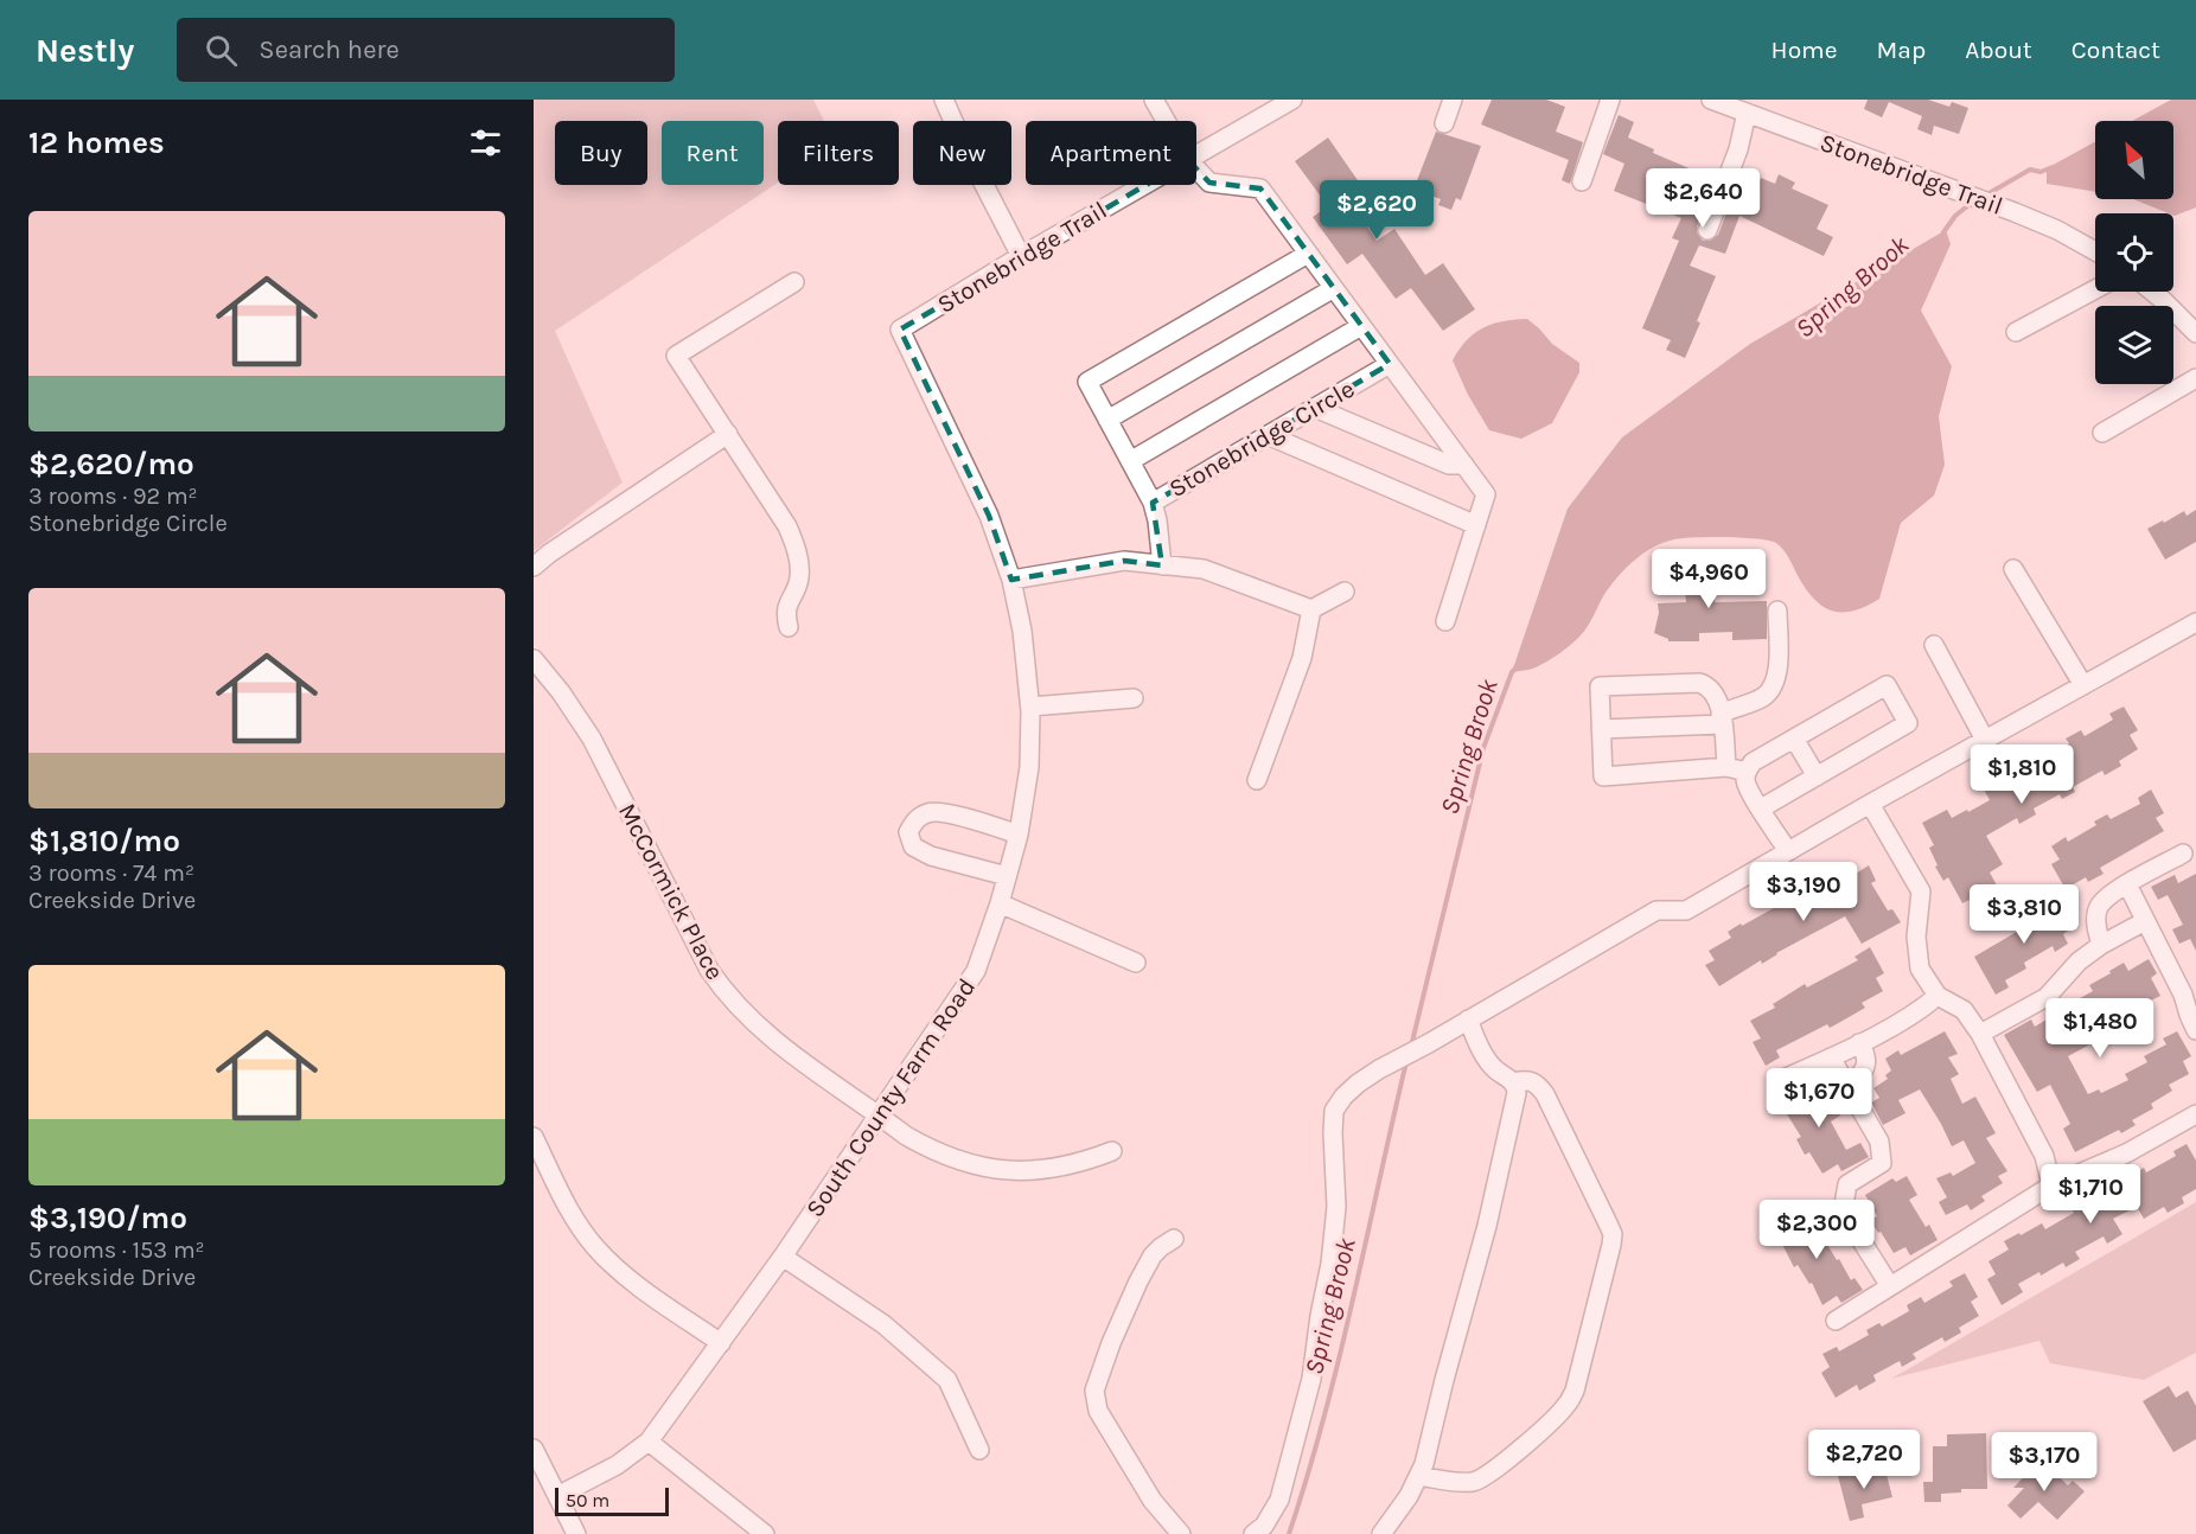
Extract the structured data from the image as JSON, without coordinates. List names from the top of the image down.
{
  "streets": {
    "street": [
      "Stonebridge Trail",
      "Stonebridge Circle",
      "McCormick Place",
      "South County Farm Road"
    ]
  },
  "crossings": [
    ["Stonebridge Trail", "South County Farm Road"],
    ["McCormick Place", "South County Farm Road"]
  ],
  "water": ["Spring Brook"],
  "scale_bar": "50 m",
  "north": "top left",
  "page": {
    "header": "Nestly",
    "search": "Search here",
    "nav": [
      "Home",
      "Map",
      "About",
      "Contact"
    ],
    "heading": "12 homes",
    "chip": [
      "Buy",
      "Rent",
      "Filters",
      "New",
      "Apartment"
    ],
    "price": [
      "$2,640",
      "$2,620",
      "$4,960",
      "$1,810",
      "$3,190",
      "$3,810",
      "$1,480",
      "$1,670",
      "$1,710",
      "$2,300",
      "$2,720",
      "$3,170"
    ],
    "list": [
      {
        "name": "$2,620/mo",
        "note": "3 rooms · 92 m² · Stonebridge Circle"
      },
      {
        "name": "$1,810/mo",
        "note": "3 rooms · 74 m² · Creekside Drive"
      },
      {
        "name": "$3,190/mo",
        "note": "5 rooms · 153 m² · Creekside Drive"
      }
    ],
    "scale": "50 m"
  }
}
